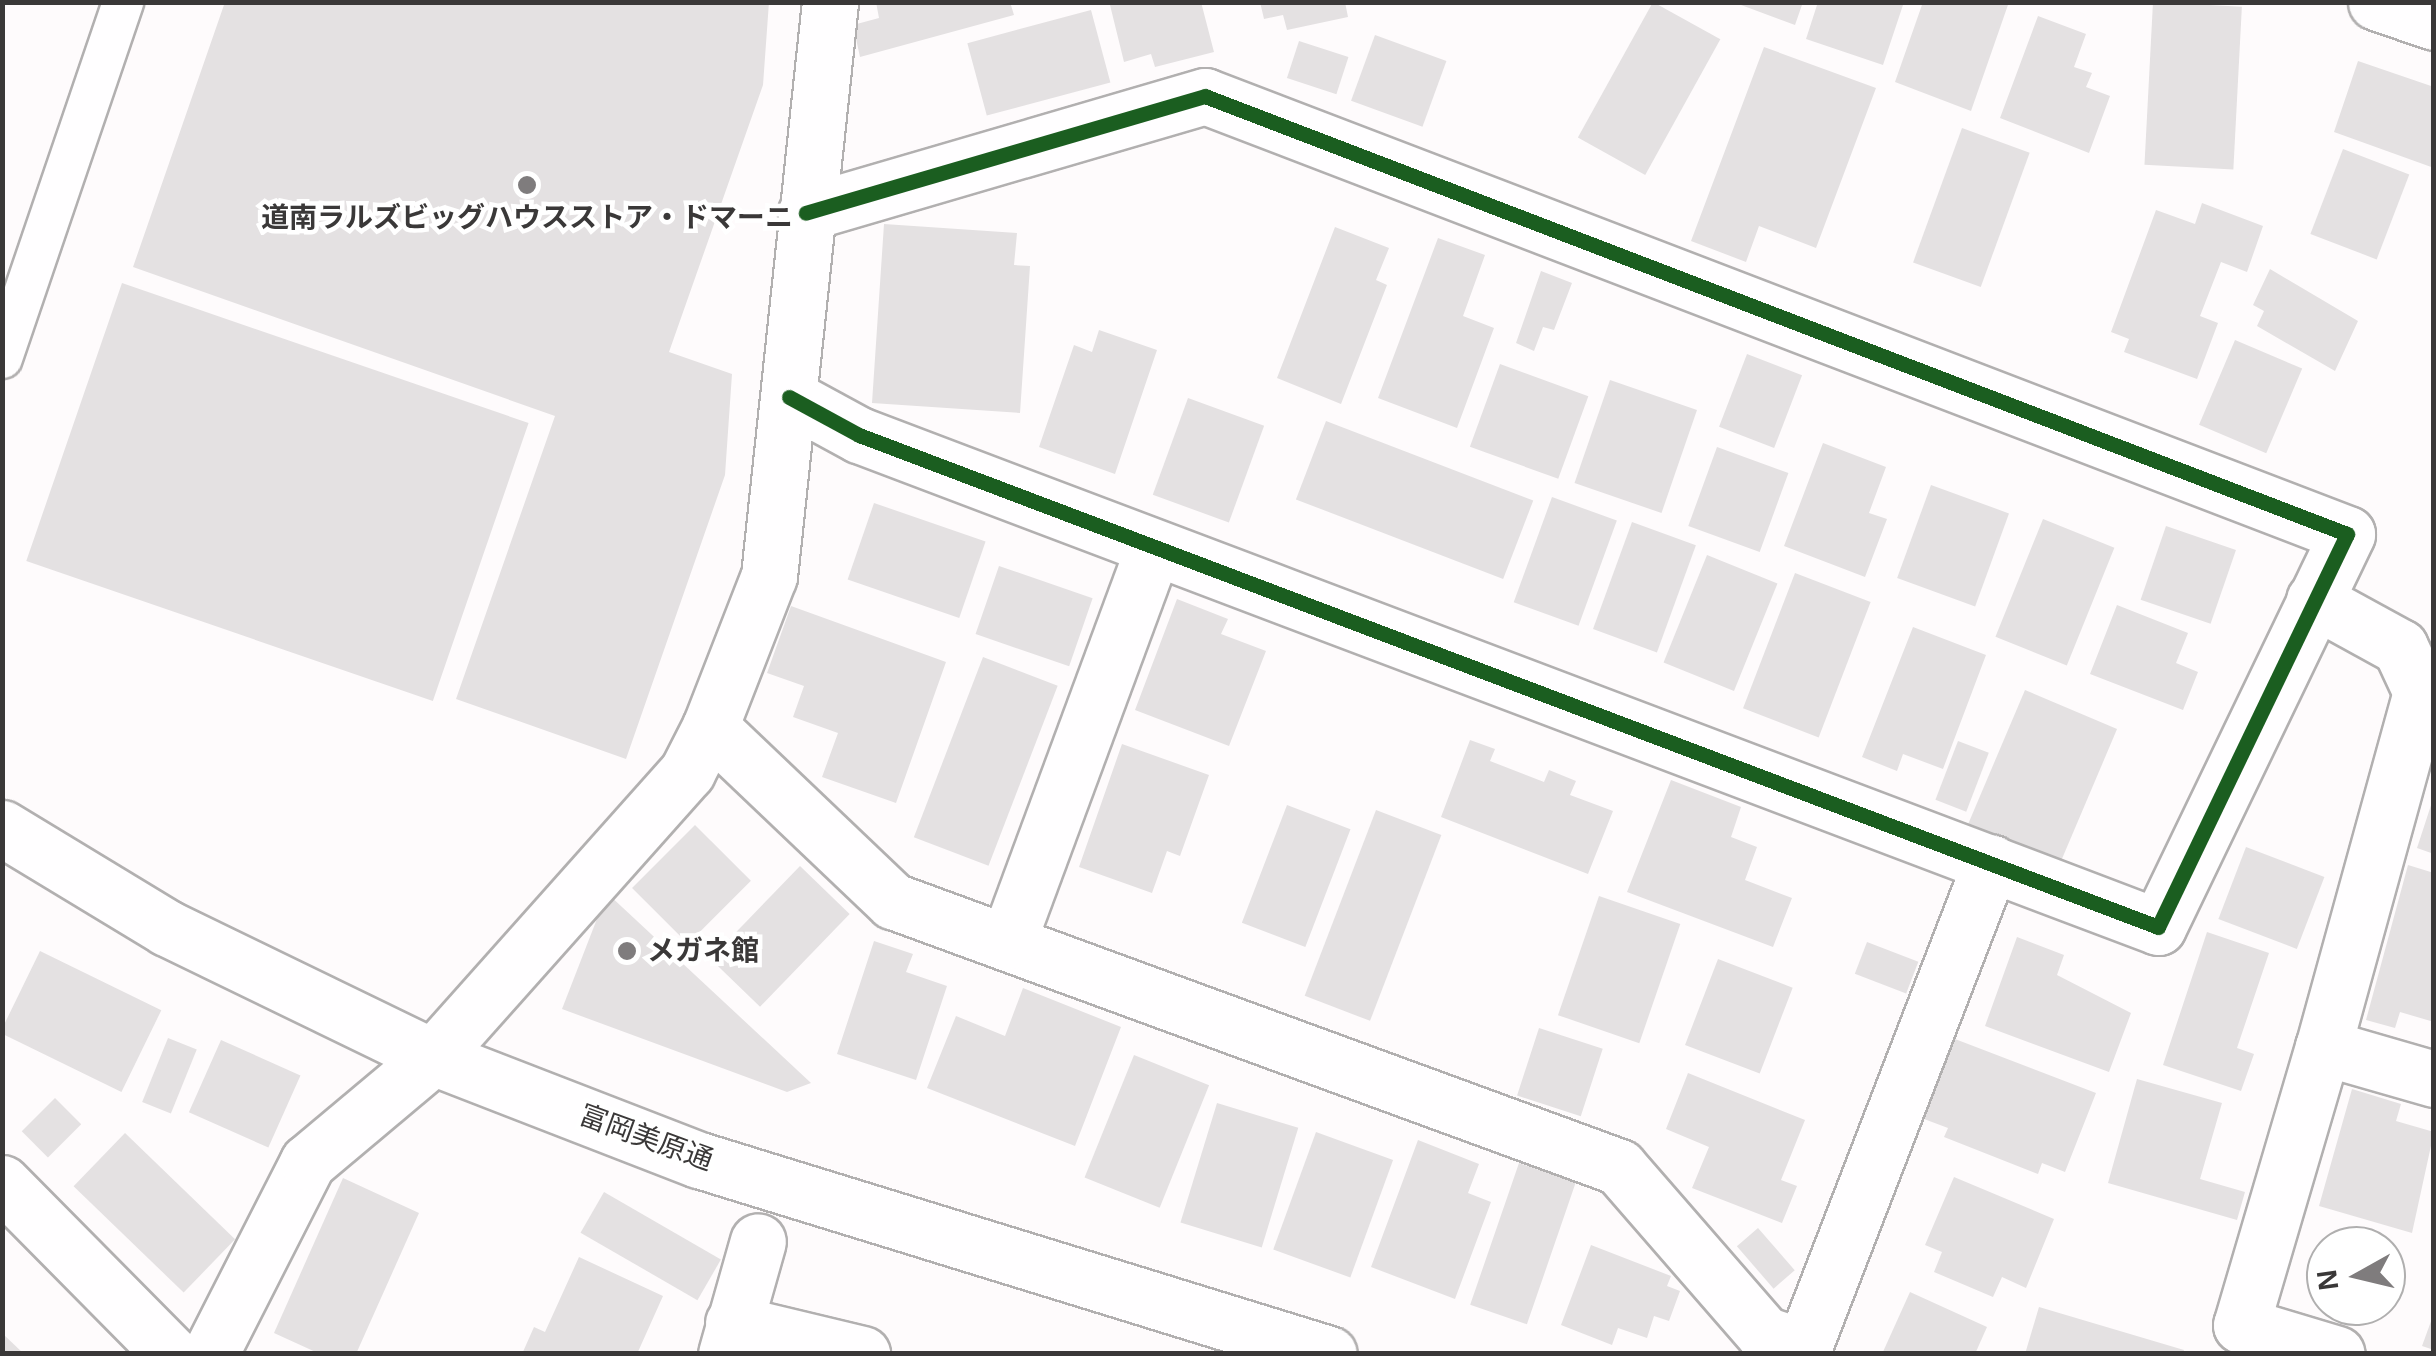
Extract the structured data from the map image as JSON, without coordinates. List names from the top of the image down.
{
  "streets": {
    "street": ["富岡美原通"]
  },
  "places": ["道南ラルズビッグハウスストア・ドマーニ", "メガネ館"],
  "north": "left"
}
